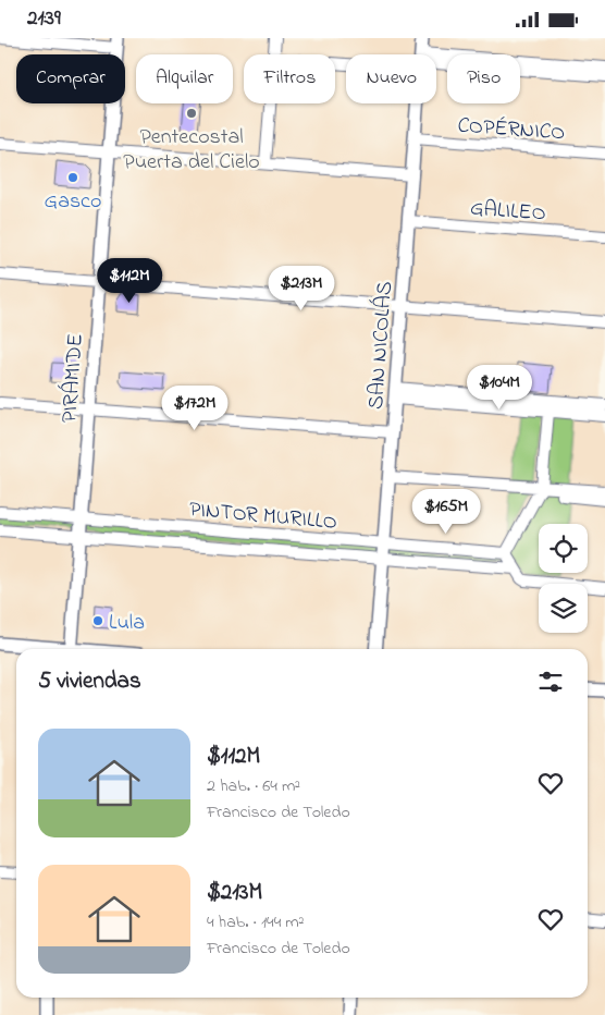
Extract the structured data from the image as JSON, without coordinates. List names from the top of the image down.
{
  "streets": {
    "street": [
      "COPÉRNICO",
      "GALILEO",
      "SAN NICOLÁS",
      "PIRÁMIDE",
      "PINTOR MURILLO"
    ]
  },
  "crossings": [
    ["COPÉRNICO", "SAN NICOLÁS"],
    ["GALILEO", "SAN NICOLÁS"],
    ["SAN NICOLÁS", "PINTOR MURILLO"],
    ["PIRÁMIDE", "PINTOR MURILLO"]
  ],
  "places": ["Pentecostal Puerta del Cielo", "Gasco", "Lula"],
  "page": {
    "status": "21:39",
    "chip": [
      "Comprar",
      "Alquilar",
      "Filtros",
      "Nuevo",
      "Piso"
    ],
    "price": [
      "$112M",
      "$213M",
      "$104M",
      "$172M",
      "$165M"
    ],
    "heading": "5 viviendas",
    "list": [
      {
        "name": "$112M",
        "note": "2 hab. · 64 m² · Francisco de Toledo"
      },
      {
        "name": "$213M",
        "note": "4 hab. · 144 m² · Francisco de Toledo"
      }
    ]
  }
}
